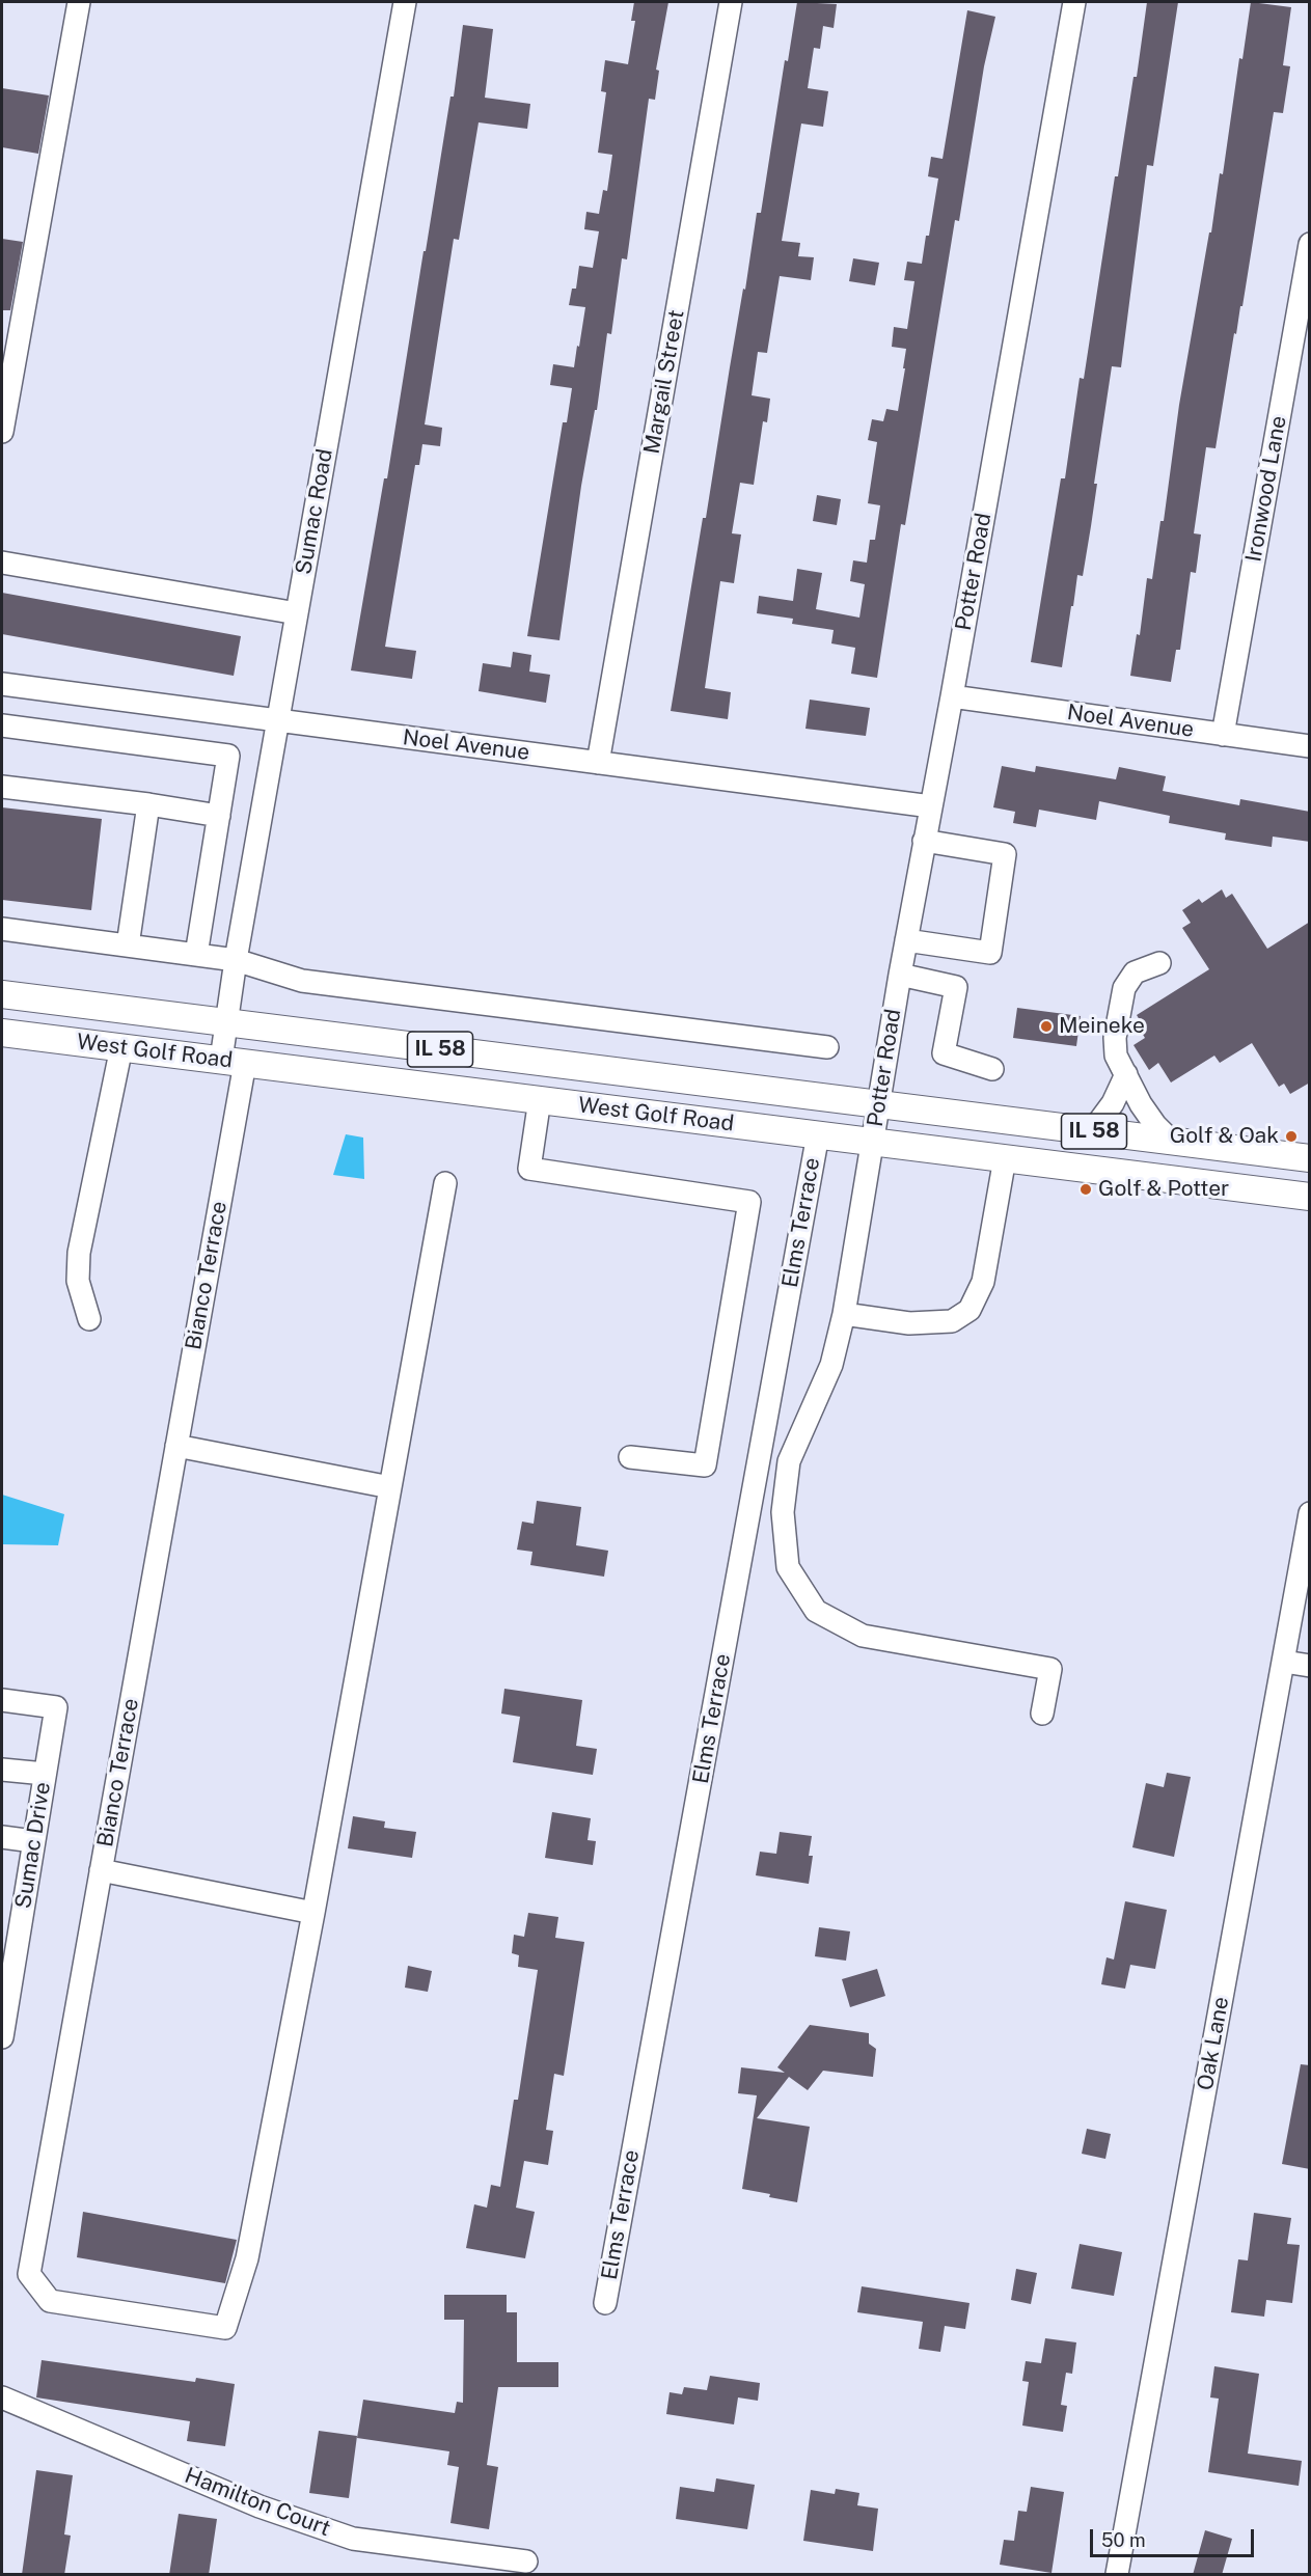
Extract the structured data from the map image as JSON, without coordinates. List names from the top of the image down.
{
  "streets": {
    "main road": ["IL 58", "West Golf Road"],
    "street": [
      "Margail Street",
      "Ironwood Lane",
      "Sumac Road",
      "Potter Road",
      "Noel Avenue",
      "Elms Terrace",
      "Bianco Terrace",
      "Sumac Drive",
      "Oak Lane",
      "Hamilton Court"
    ]
  },
  "crossings": [
    ["Margail Street", "Noel Avenue"],
    ["Ironwood Lane", "Noel Avenue"],
    ["Sumac Road", "Noel Avenue"],
    ["Sumac Road", "West Golf Road"],
    ["Sumac Road", "Bianco Terrace"],
    ["Potter Road", "Noel Avenue"],
    ["Potter Road", "West Golf Road"],
    ["West Golf Road", "Elms Terrace"],
    ["West Golf Road", "Bianco Terrace"]
  ],
  "places": ["Meineke", "Golf & Oak", "Golf & Potter"],
  "scale_bar": "50 m"
}
